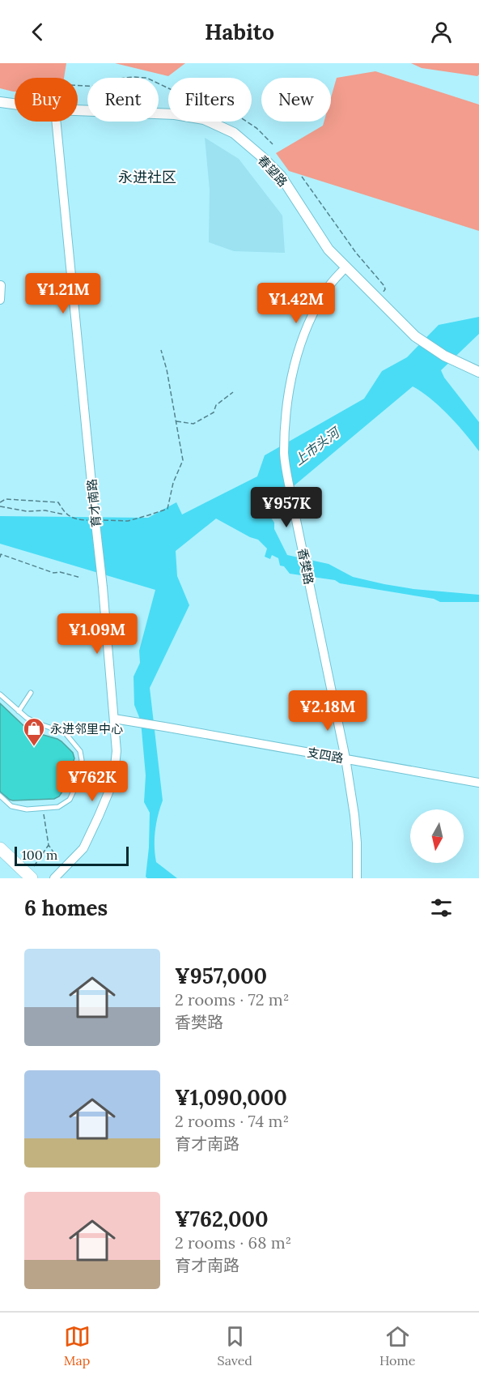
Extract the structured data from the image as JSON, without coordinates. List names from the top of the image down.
{
  "streets": {
    "street": [
      "春望路",
      "育才南路",
      "香樊路",
      "支四路"
    ]
  },
  "crossings": [
    ["春望路", "香樊路"],
    ["育才南路", "支四路"],
    ["香樊路", "支四路"]
  ],
  "districts": ["永进社区"],
  "water": ["上市头河"],
  "places": {
    "shop": ["永进邻里中心"]
  },
  "scale_bar": "100 m",
  "north": "bottom",
  "page": {
    "header": "Habito",
    "chip": [
      "Buy",
      "Rent",
      "Filters",
      "New"
    ],
    "price": [
      "¥1.21M",
      "¥1.42M",
      "¥957K",
      "¥1.09M",
      "¥2.18M",
      "¥762K"
    ],
    "scale": "100 m",
    "heading": "6 homes",
    "list": [
      {
        "name": "¥957,000",
        "note": "2 rooms · 72 m² · 香樊路"
      },
      {
        "name": "¥1,090,000",
        "note": "2 rooms · 74 m² · 育才南路"
      },
      {
        "name": "¥762,000",
        "note": "2 rooms · 68 m² · 育才南路"
      }
    ],
    "tabs": ["Map", "Saved", "Home"]
  }
}
